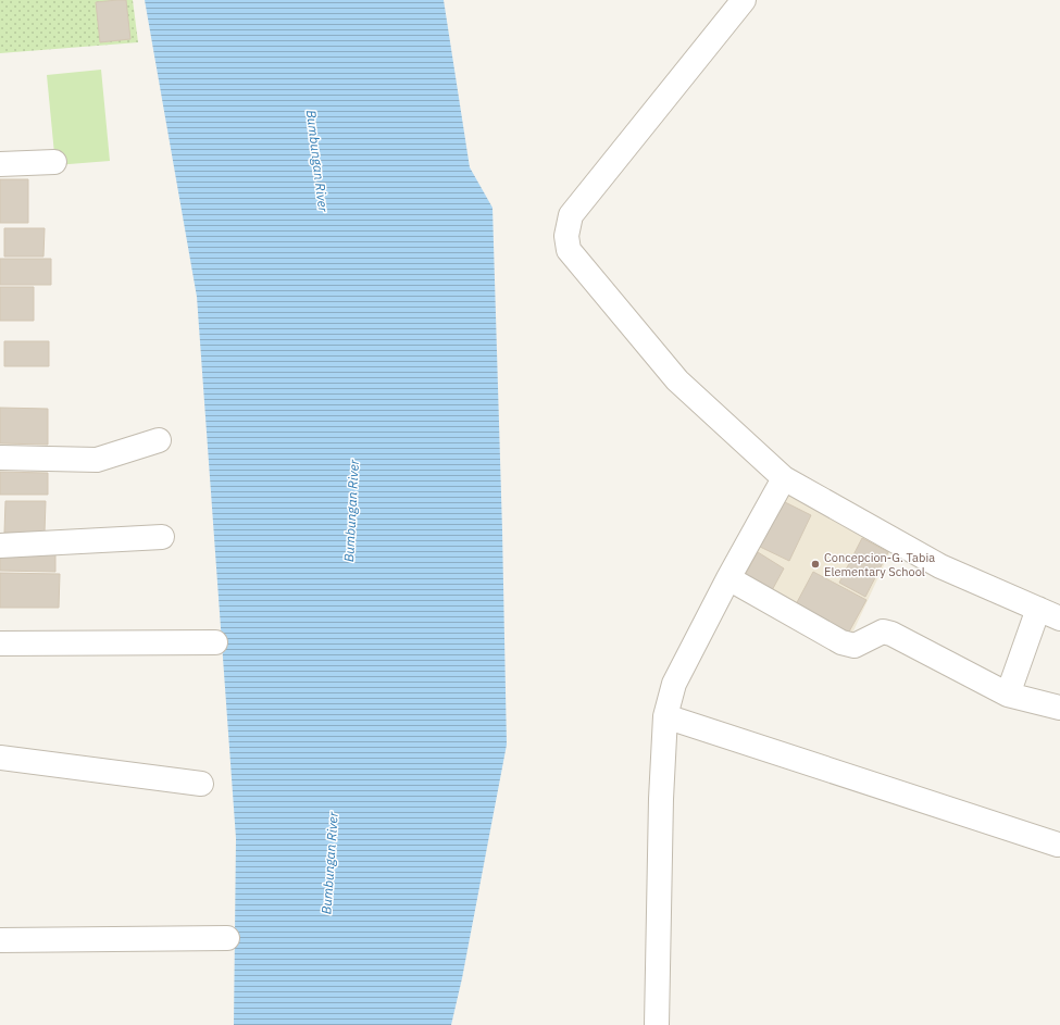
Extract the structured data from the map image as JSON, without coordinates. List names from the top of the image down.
{
  "water": ["Bumbungan River"],
  "places": ["Concepcion-G. Tabia Elementary School"]
}
